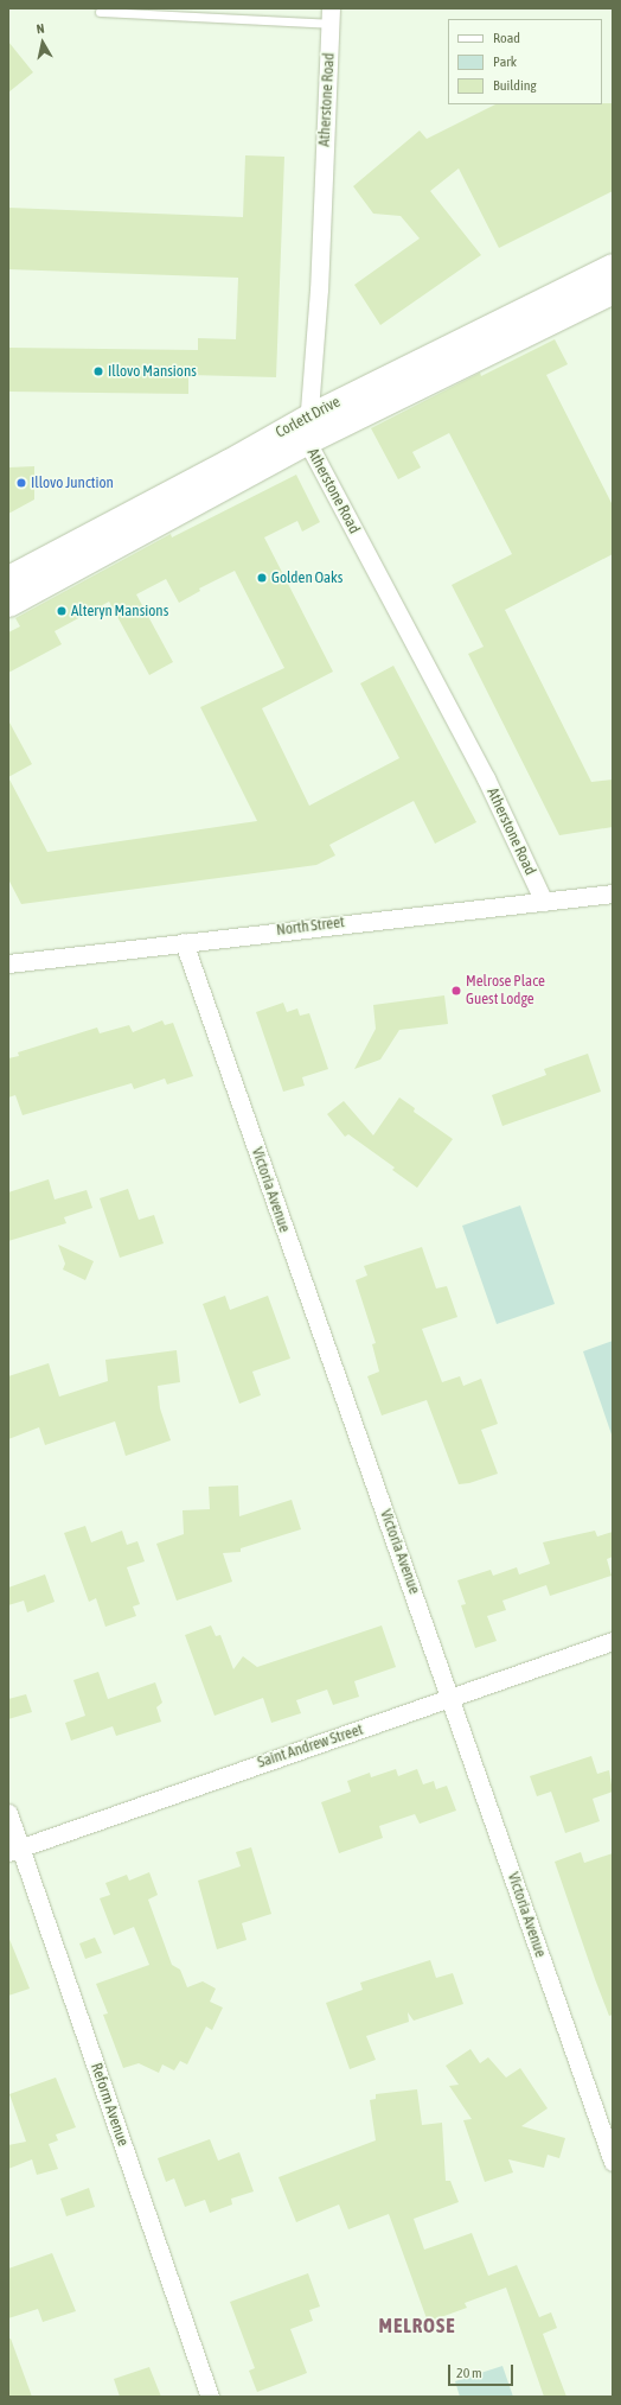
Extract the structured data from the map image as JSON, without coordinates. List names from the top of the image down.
{
  "streets": {
    "main road": ["Corlett Drive"],
    "street": [
      "Atherstone Road",
      "North Street",
      "Victoria Avenue",
      "Saint Andrew Street",
      "Reform Avenue"
    ]
  },
  "crossings": [
    ["Atherstone Road", "Corlett Drive"],
    ["Atherstone Road", "North Street"],
    ["North Street", "Victoria Avenue"],
    ["Victoria Avenue", "Saint Andrew Street"],
    ["Saint Andrew Street", "Reform Avenue"]
  ],
  "districts": ["MELROSE"],
  "places": [
    "Illovo Mansions",
    "Illovo Junction",
    "Golden Oaks",
    "Alteryn Mansions",
    "Melrose Place Guest Lodge"
  ],
  "legend": ["Road", "Park", "Building"],
  "scale_bar": "20 m",
  "north": "top"
}
